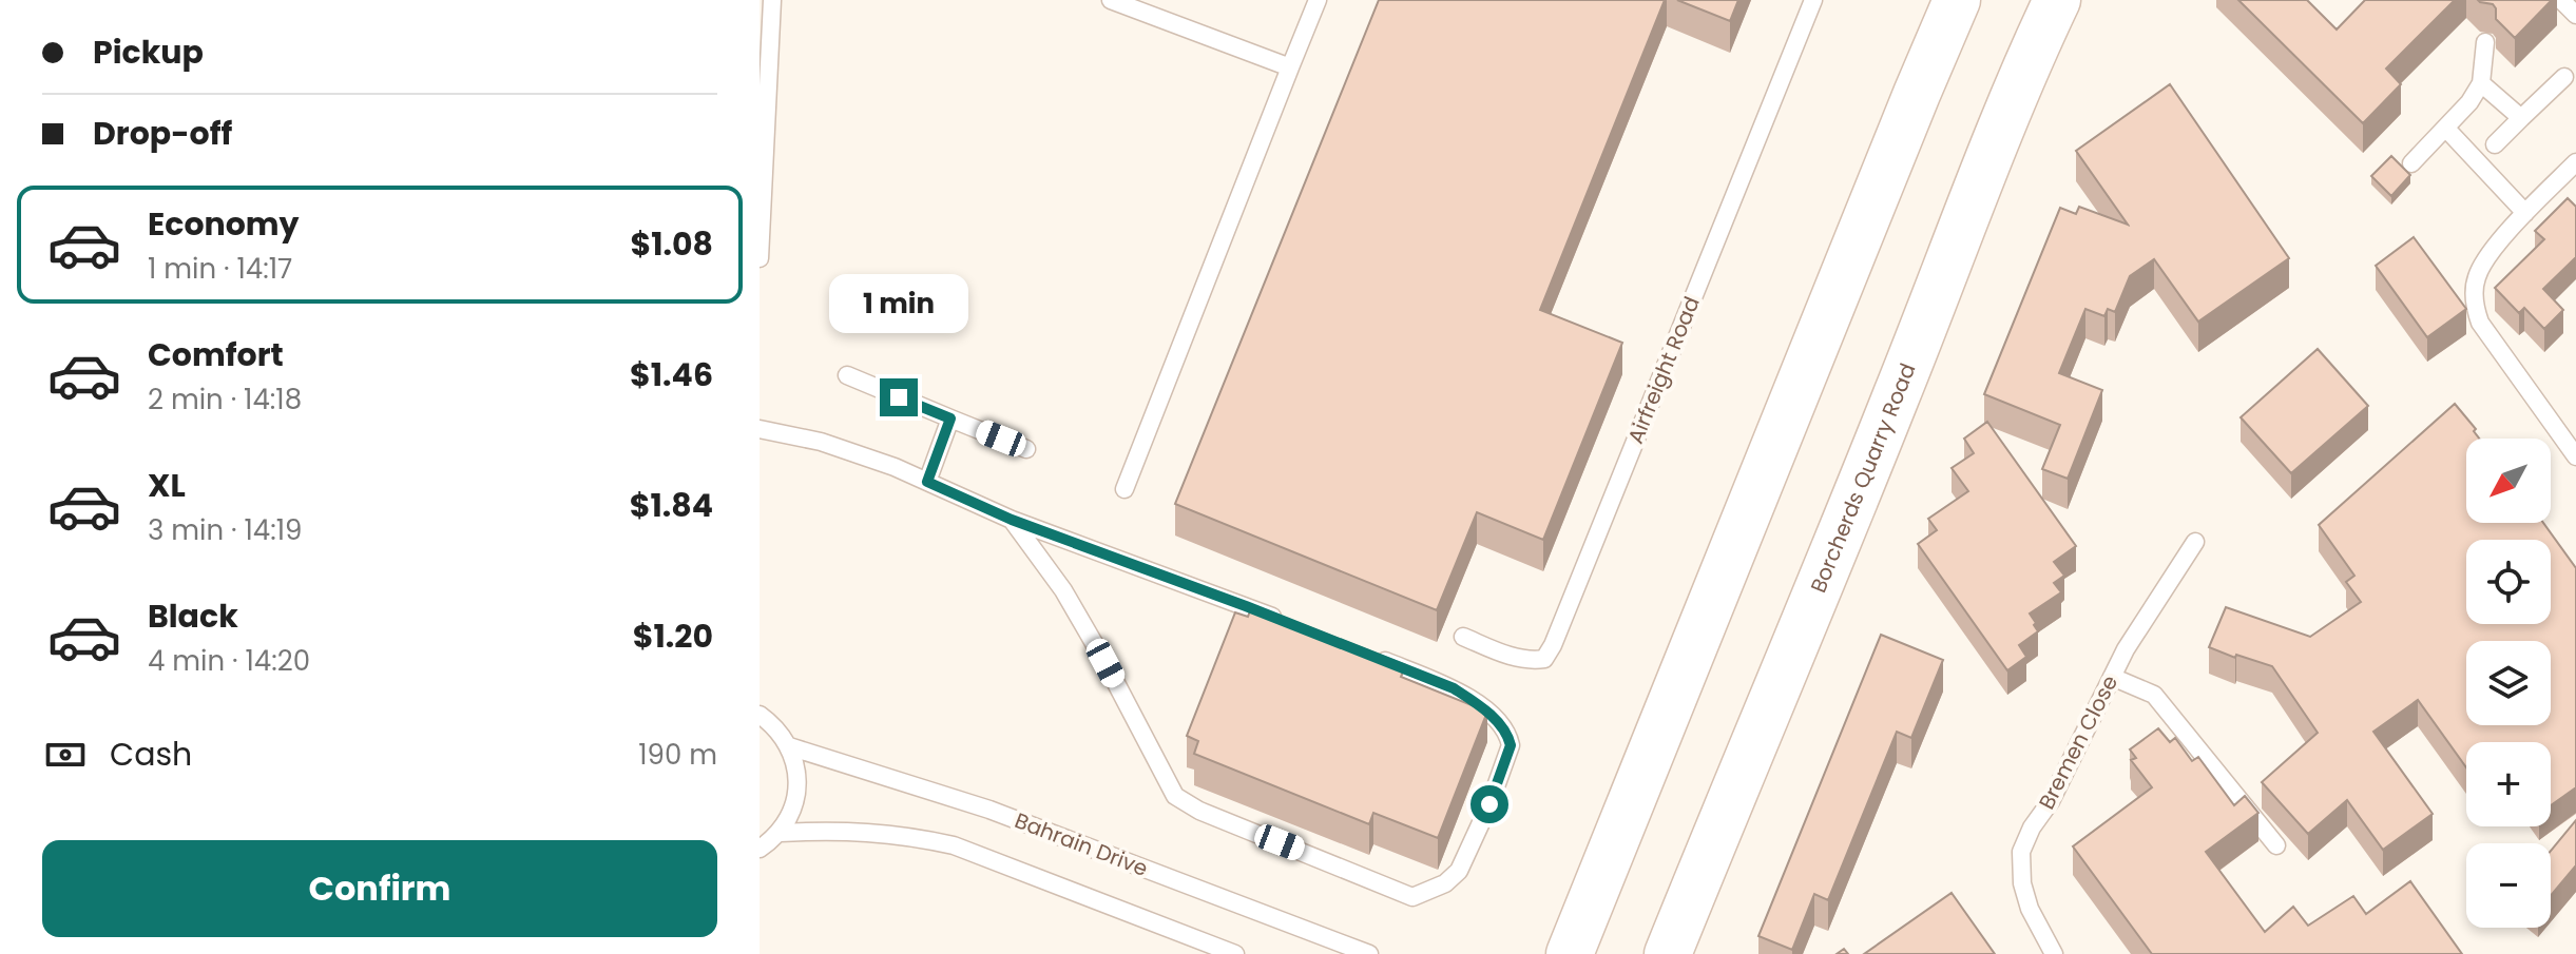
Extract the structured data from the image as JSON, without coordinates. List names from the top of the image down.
{
  "streets": {
    "main road": ["Borcherds Quarry Road"],
    "lane": ["Airfreight Road", "Bremen Close", "Bahrain Drive"]
  },
  "north": "bottom left",
  "page": {
    "banner": ["Pickup", "Drop-off"],
    "list": [
      {
        "name": "Economy",
        "note": "1 min · 14:17",
        "value": "$1.08"
      },
      {
        "name": "Comfort",
        "note": "2 min · 14:18",
        "value": "$1.46"
      },
      {
        "name": "XL",
        "note": "3 min · 14:19",
        "value": "$1.84"
      },
      {
        "name": "Black",
        "note": "4 min · 14:20",
        "value": "$1.20"
      }
    ],
    "bubble": "1 min",
    "map_buttons": ["+", "−"],
    "pay": ["Cash", "190 m"],
    "buttons": "Confirm"
  }
}
